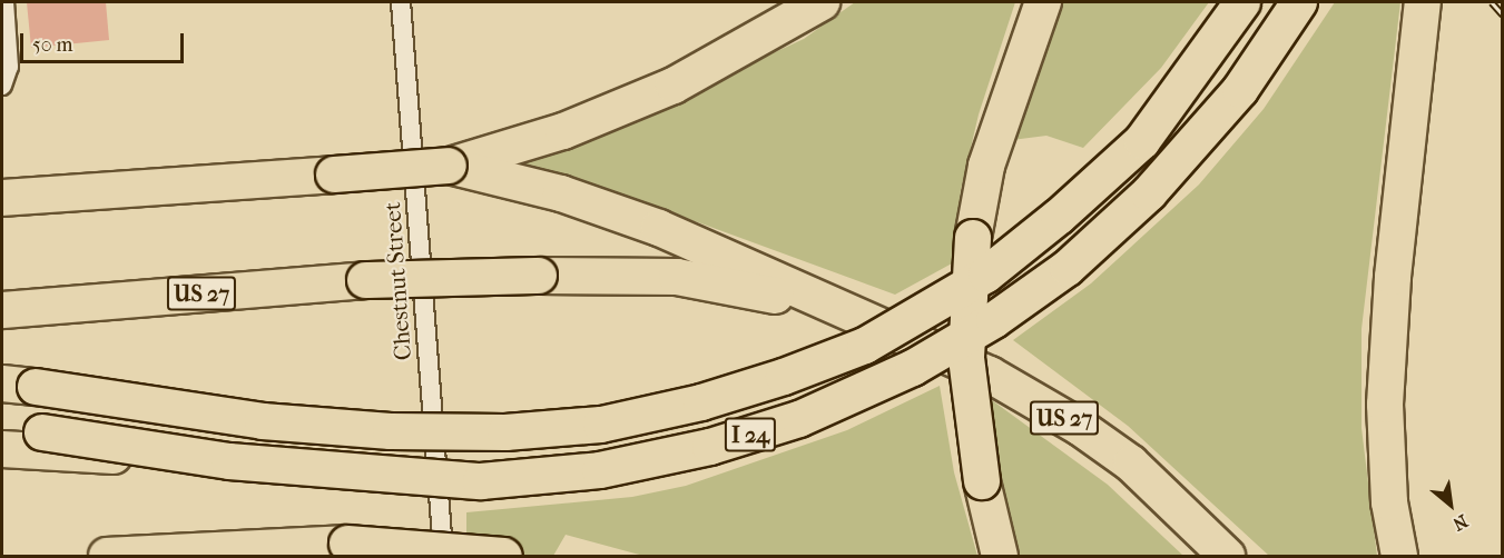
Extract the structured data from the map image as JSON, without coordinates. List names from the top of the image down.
{
  "streets": {
    "highway": ["US 27", "I 24"],
    "street": ["Chestnut Street"]
  },
  "scale_bar": "50 m",
  "north": "bottom right"
}
